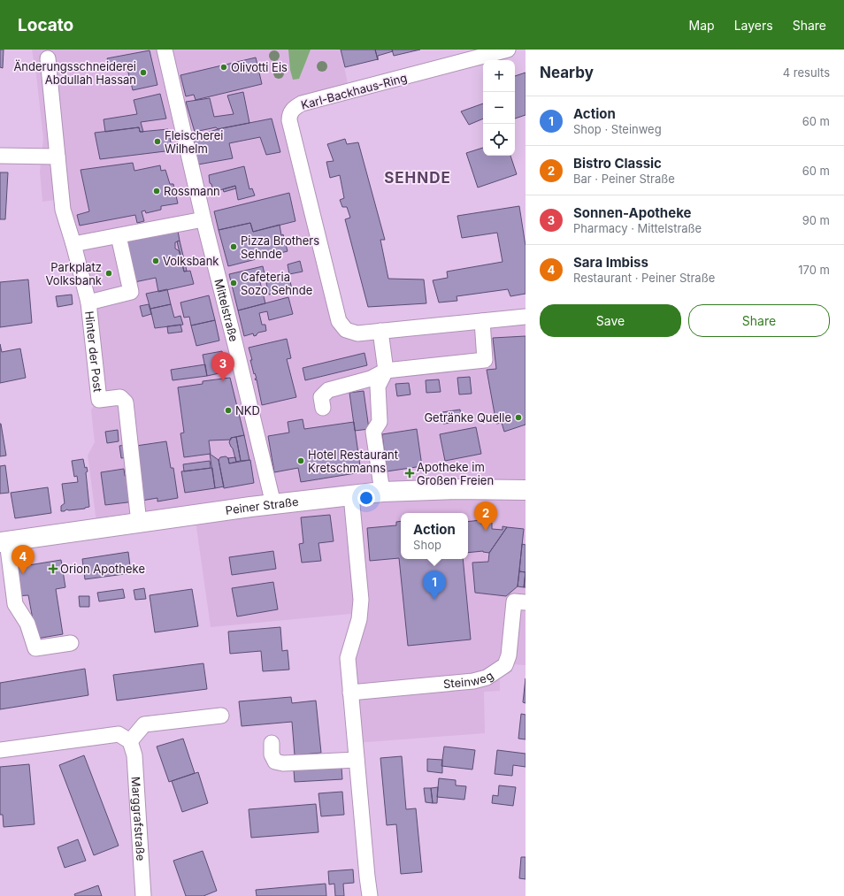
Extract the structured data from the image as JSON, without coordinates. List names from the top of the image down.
{
  "streets": {
    "main road": ["Peiner Straße"],
    "street": [
      "Karl-Backhaus-Ring",
      "Mittelstraße",
      "Hinter der Post",
      "Steinweg",
      "Marggrafstraße"
    ]
  },
  "crossings": [
    ["Mittelstraße", "Peiner Straße"],
    ["Hinter der Post", "Peiner Straße"]
  ],
  "districts": ["SEHNDE"],
  "places": {
    "other": [
      "Olivotti Eis",
      "Änderungsschneiderei Abdullah Hassan",
      "Fleischerei Wilhelm",
      "Rossmann",
      "Pizza Brothers Sehnde",
      "Volksbank",
      "Parkplatz Volksbank",
      "Cafeteria Sozo Sehnde",
      "NKD",
      "Getränke Quelle",
      "Hotel Restaurant Kretschmanns"
    ],
    "health": ["Apotheke im Großen Freien", "Orion Apotheke"]
  },
  "page": {
    "header": "Locato",
    "nav": ["Map", "Layers", "Share"],
    "heading": ["Nearby", "4 results"],
    "map_buttons": ["+", "−"],
    "list": [
      {
        "mark": "1",
        "name": "Action",
        "note": "Shop · Steinweg",
        "value": "60 m"
      },
      {
        "mark": "2",
        "name": "Bistro Classic",
        "note": "Bar · Peiner Straße",
        "value": "60 m"
      },
      {
        "mark": "3",
        "name": "Sonnen-Apotheke",
        "note": "Pharmacy · Mittelstraße",
        "value": "90 m"
      },
      {
        "mark": "4",
        "name": "Sara Imbiss",
        "note": "Restaurant · Peiner Straße",
        "value": "170 m"
      }
    ],
    "buttons": ["Save", "Share"],
    "pins": [
      "3",
      "2",
      "4",
      "1"
    ],
    "popup": ["Action", "Shop"]
  }
}
